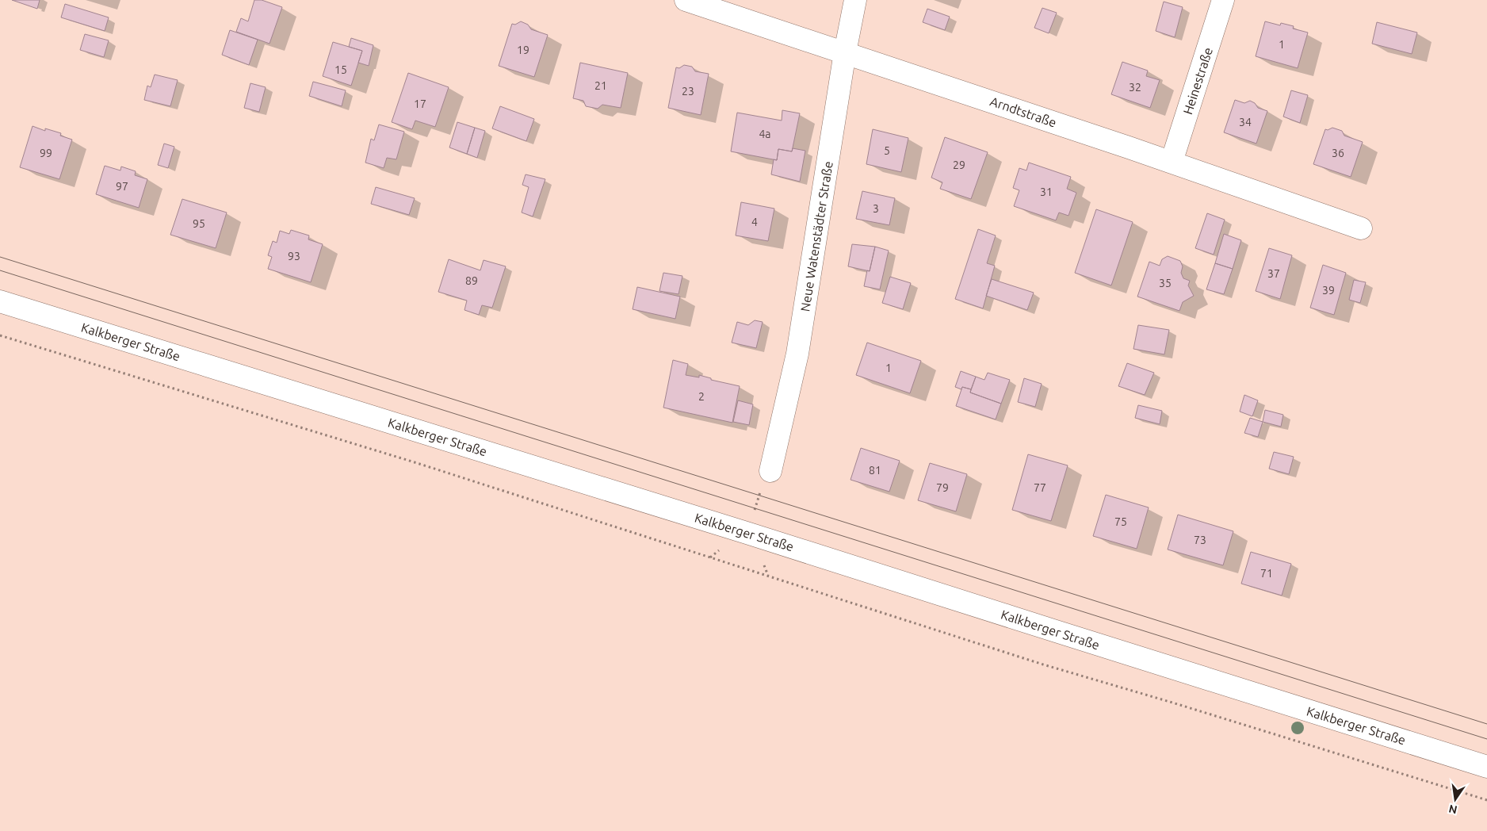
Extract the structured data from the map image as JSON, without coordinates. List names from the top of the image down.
{
  "streets": {
    "main road": [
      "Heinestraße",
      "Arndtstraße",
      "Neue Watenstädter Straße",
      "Kalkberger Straße"
    ]
  },
  "crossings": [
    ["Heinestraße", "Arndtstraße"],
    ["Arndtstraße", "Neue Watenstädter Straße"]
  ],
  "house_numbers": [
    "1",
    "19",
    "15",
    "21",
    "32",
    "23",
    "17",
    "34",
    "4a",
    "5",
    "99",
    "36",
    "29",
    "97",
    "31",
    "3",
    "4",
    "95",
    "93",
    "37",
    "89",
    "35",
    "39",
    "1",
    "2",
    "81",
    "79",
    "77",
    "75",
    "73",
    "71"
  ],
  "north": "bottom"
}
